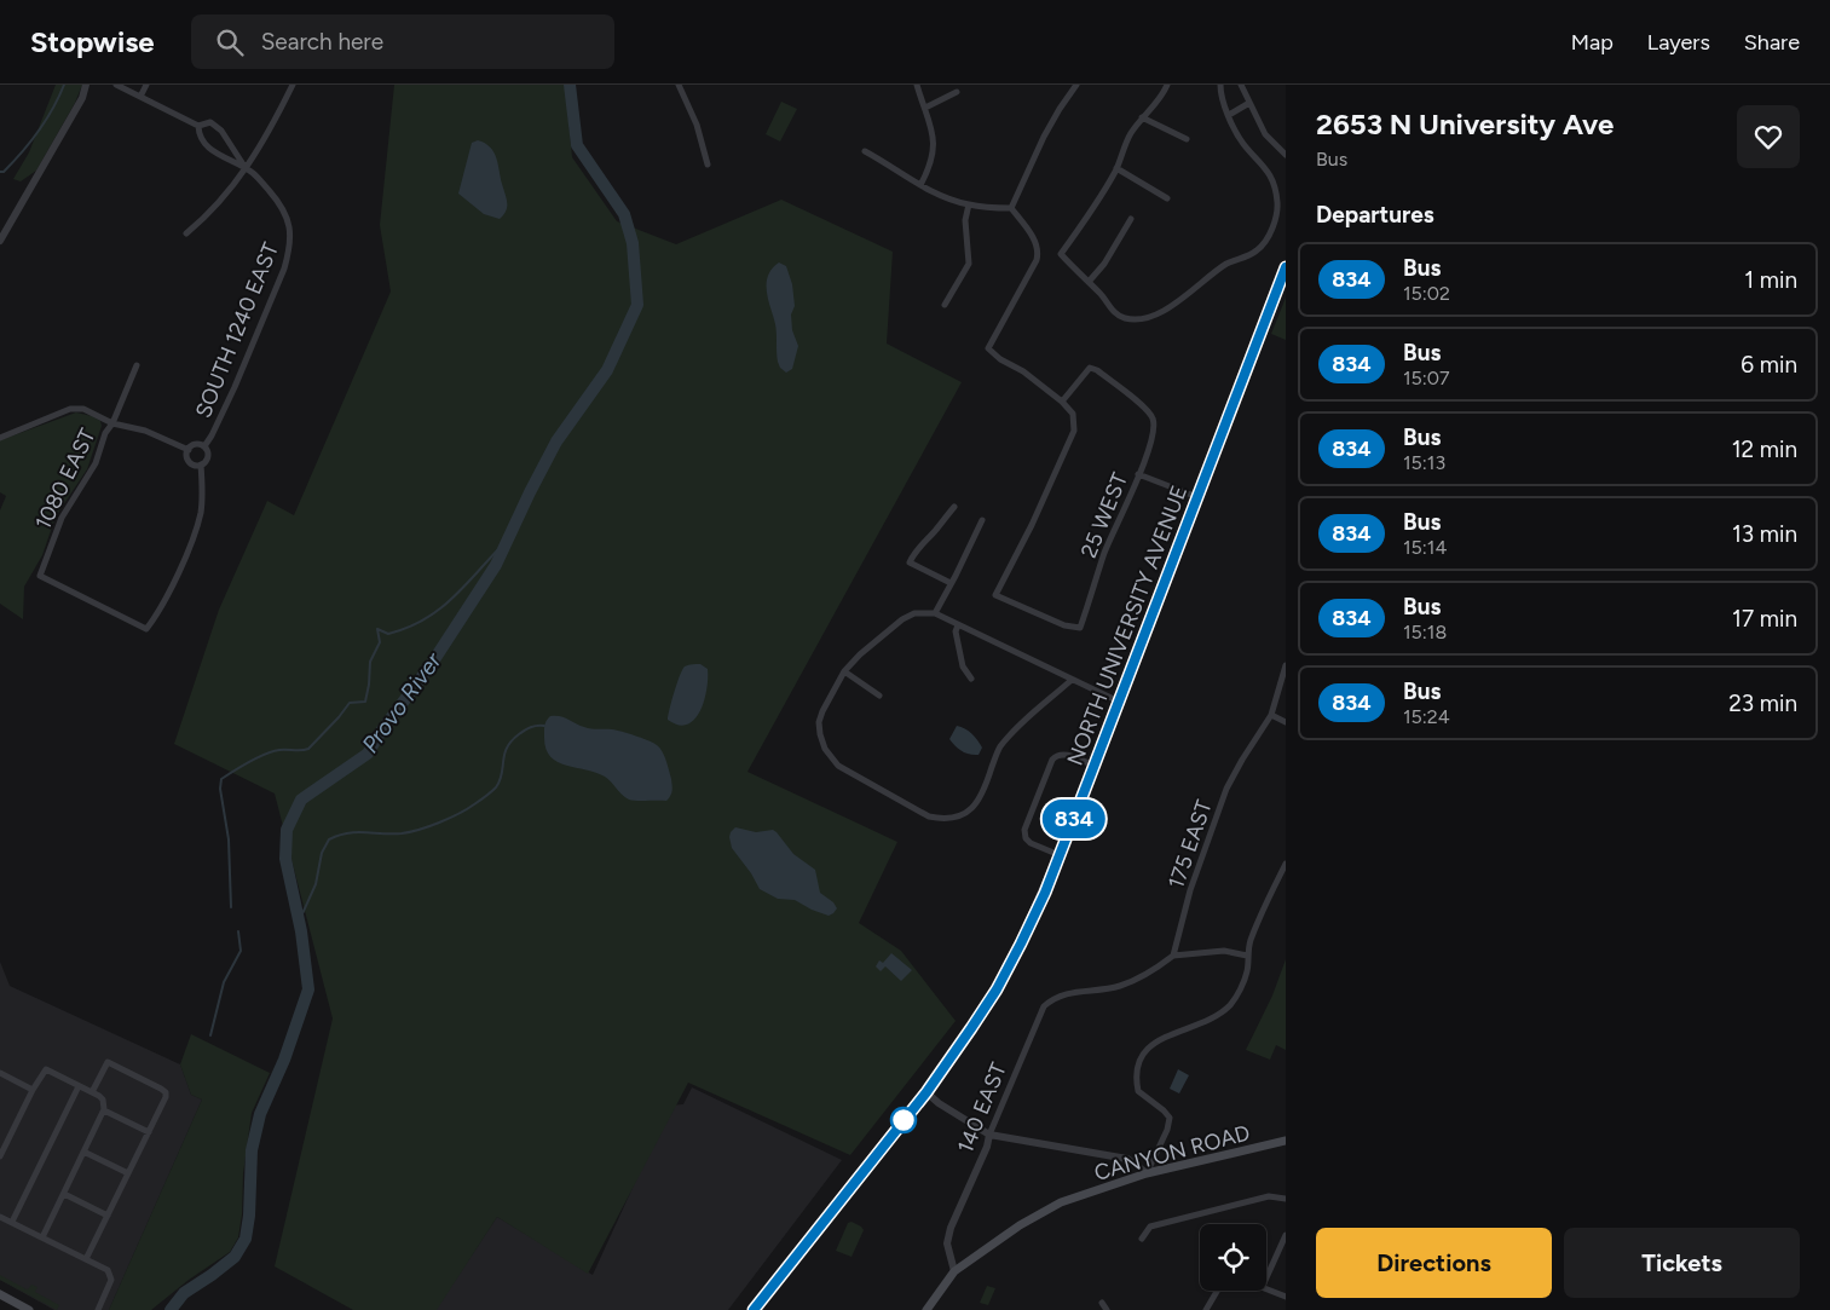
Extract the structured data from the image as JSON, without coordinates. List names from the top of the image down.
{
  "streets": {
    "highway": ["NORTH UNIVERSITY AVENUE"],
    "main road": ["CANYON ROAD"],
    "street": [
      "SOUTH 1240 EAST",
      "1080 EAST",
      "25 WEST",
      "175 EAST",
      "140 EAST"
    ]
  },
  "crossings": [
    ["SOUTH 1240 EAST", "1080 EAST"],
    ["175 EAST", "140 EAST"],
    ["140 EAST", "CANYON ROAD"]
  ],
  "water": ["Provo River"],
  "lines": ["bus line 834"],
  "page": {
    "header": "Stopwise",
    "search": "Search here",
    "nav": ["Map", "Layers", "Share"],
    "on_map": "834",
    "heading": [
      ["2653 N University Ave", "Bus"],
      "Departures"
    ],
    "list": [
      {
        "mark": "834",
        "name": "Bus",
        "note": "15:02",
        "value": "1 min"
      },
      {
        "mark": "834",
        "name": "Bus",
        "note": "15:07",
        "value": "6 min"
      },
      {
        "mark": "834",
        "name": "Bus",
        "note": "15:13",
        "value": "12 min"
      },
      {
        "mark": "834",
        "name": "Bus",
        "note": "15:14",
        "value": "13 min"
      },
      {
        "mark": "834",
        "name": "Bus",
        "note": "15:18",
        "value": "17 min"
      },
      {
        "mark": "834",
        "name": "Bus",
        "note": "15:24",
        "value": "23 min"
      }
    ],
    "buttons": ["Directions", "Tickets"]
  }
}
